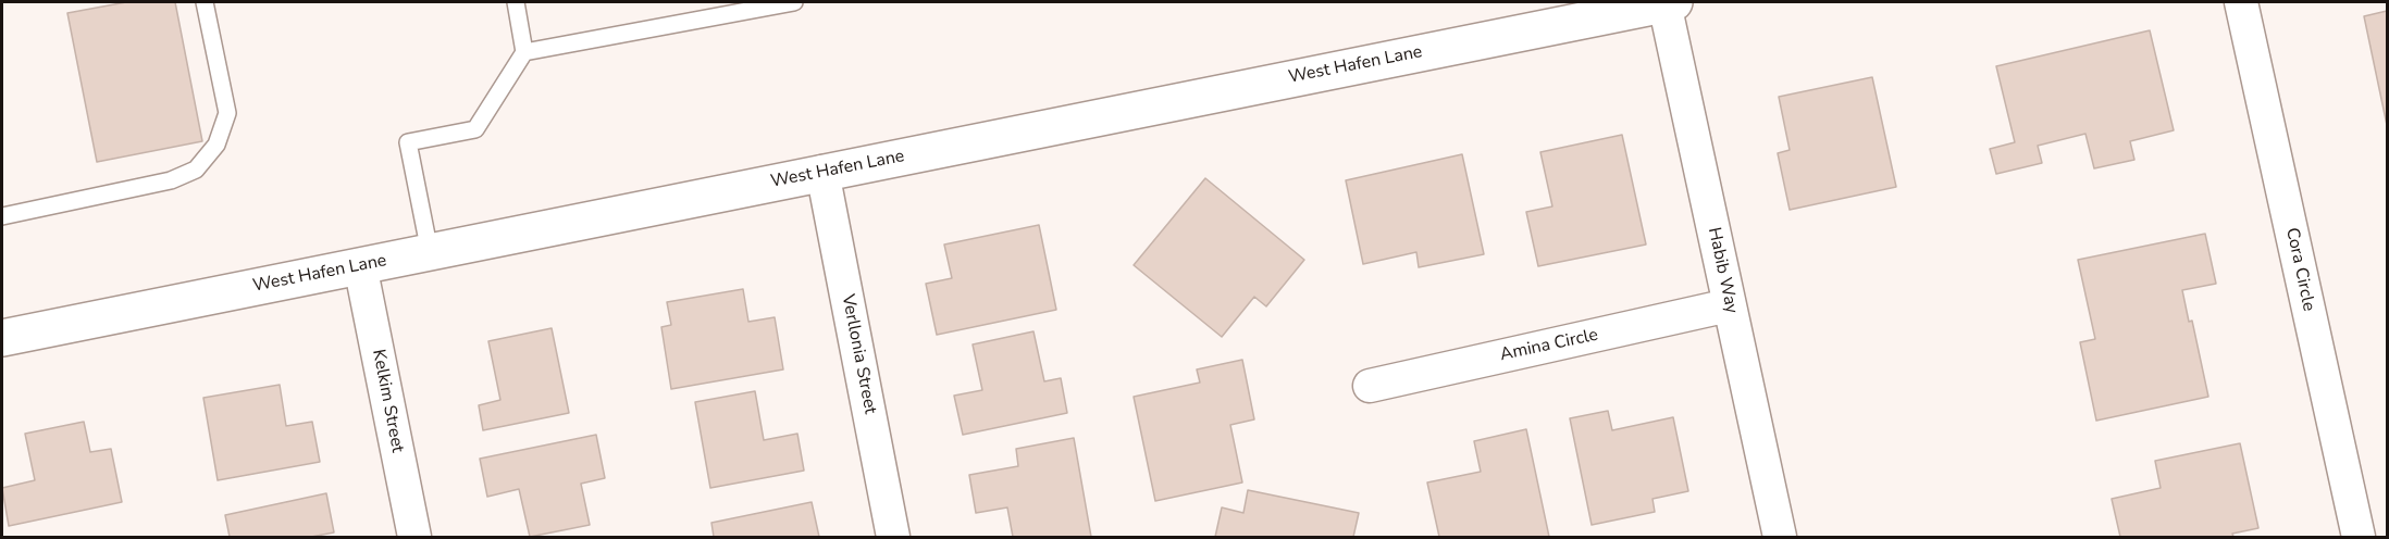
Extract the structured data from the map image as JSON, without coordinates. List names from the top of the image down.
{
  "streets": {
    "main road": ["West Hafen Lane"],
    "street": [
      "Cora Circle",
      "Habib Way",
      "Amina Circle",
      "Verllonia Street",
      "Kelkim Street"
    ]
  },
  "crossings": [
    ["West Hafen Lane", "Habib Way"],
    ["West Hafen Lane", "Verllonia Street"],
    ["West Hafen Lane", "Kelkim Street"],
    ["Habib Way", "Amina Circle"]
  ]
}
